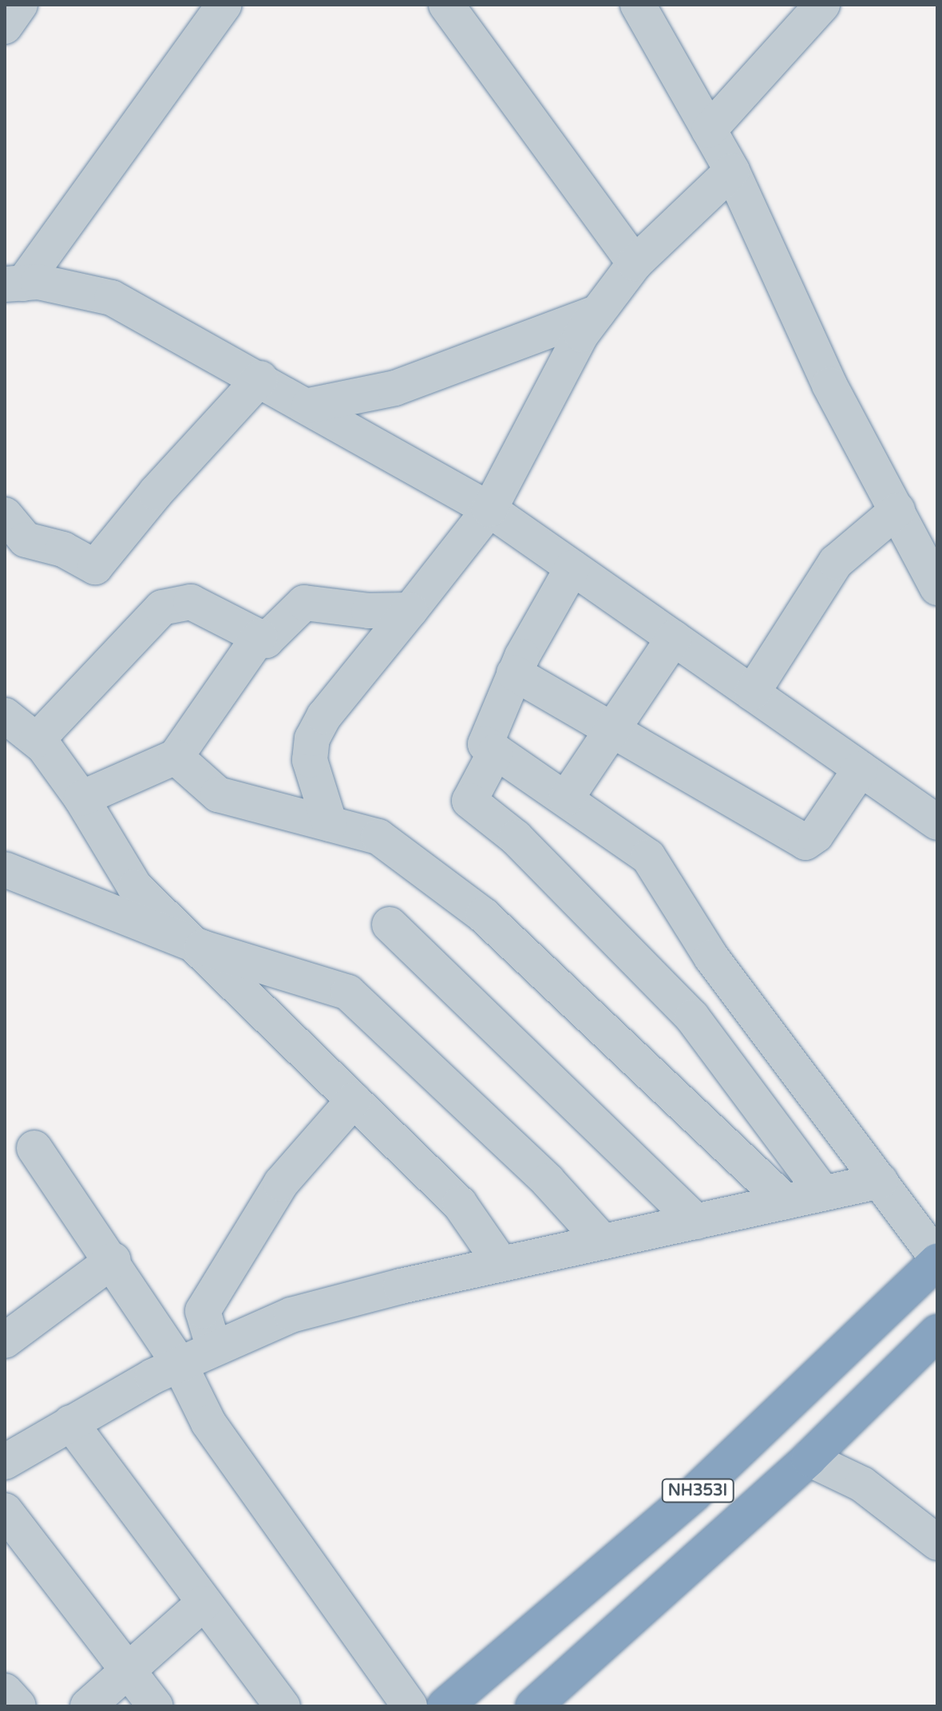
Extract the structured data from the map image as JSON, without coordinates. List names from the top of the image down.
{
  "streets": {
    "highway": ["NH353I"]
  }
}
